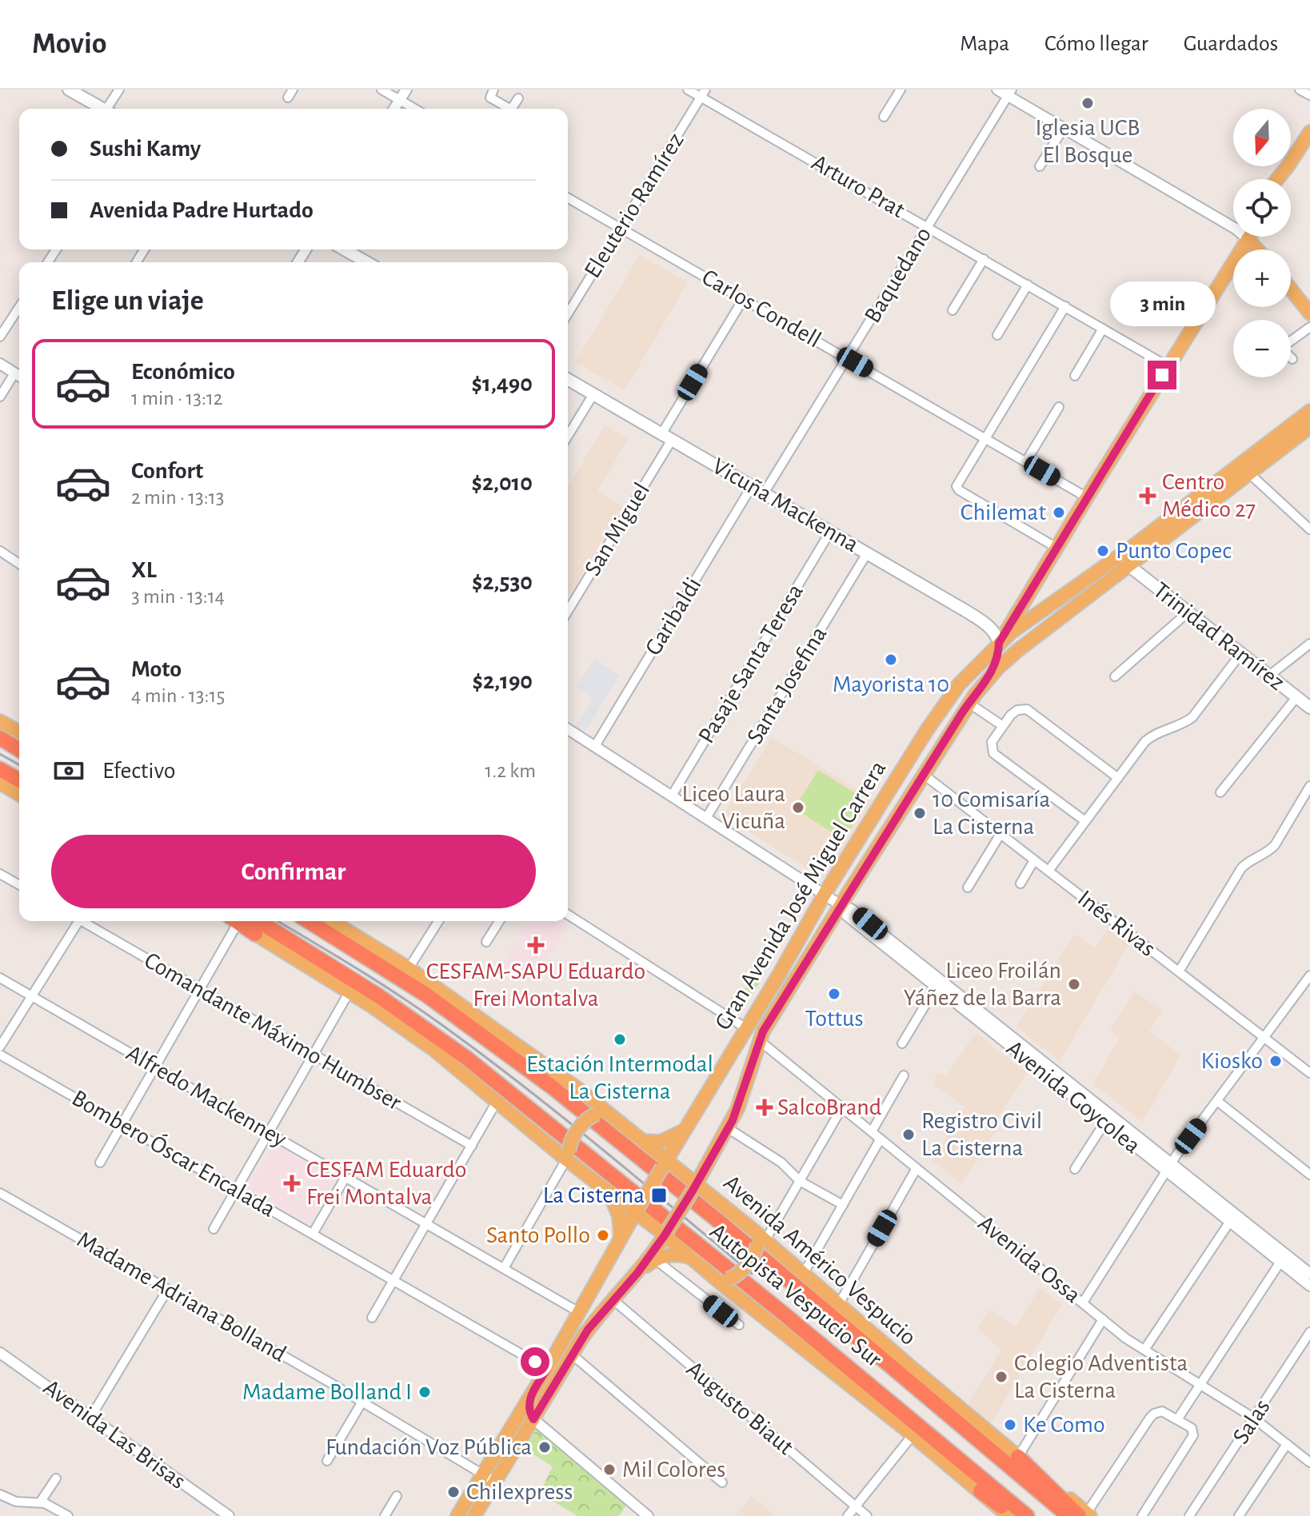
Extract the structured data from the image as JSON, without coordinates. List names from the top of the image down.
{
  "streets": {
    "highway": ["Autopista Vespucio Sur"],
    "main road": [
      "Vicuña Mackenna",
      "Trinidad Ramírez",
      "Gran Avenida José Miguel Carrera",
      "Avenida Américo Vespucio"
    ],
    "street": [
      "Arturo Prat",
      "Eleuterio Ramírez",
      "Baquedano",
      "Carlos Condell",
      "San Miguel",
      "Garibaldi",
      "Pasaje Santa Teresa",
      "Santa Josefina",
      "Inés Rivas",
      "Comandante Máximo Humbser",
      "Alfredo Mackenney",
      "Avenida Goycolea",
      "Bombero Óscar Encalada",
      "Avenida Ossa",
      "Madame Adriana Bolland",
      "Augusto Biaut",
      "Salas",
      "Avenida Las Brisas"
    ]
  },
  "crossings": [
    ["Arturo Prat", "Eleuterio Ramírez"],
    ["Arturo Prat", "Baquedano"],
    ["Eleuterio Ramírez", "Carlos Condell"],
    ["Baquedano", "Carlos Condell"],
    ["Baquedano", "Vicuña Mackenna"],
    ["Carlos Condell", "San Miguel"],
    ["Vicuña Mackenna", "San Miguel"],
    ["Vicuña Mackenna", "Garibaldi"],
    ["Vicuña Mackenna", "Pasaje Santa Teresa"],
    ["Vicuña Mackenna", "Santa Josefina"],
    ["Vicuña Mackenna", "Gran Avenida José Miguel Carrera"],
    ["Garibaldi", "Avenida Goycolea"],
    ["Trinidad Ramírez", "Gran Avenida José Miguel Carrera"],
    ["Pasaje Santa Teresa", "Avenida Goycolea"],
    ["Santa Josefina", "Avenida Goycolea"],
    ["Gran Avenida José Miguel Carrera", "Inés Rivas"],
    ["Gran Avenida José Miguel Carrera", "Alfredo Mackenney"],
    ["Gran Avenida José Miguel Carrera", "Avenida Goycolea"],
    ["Gran Avenida José Miguel Carrera", "Bombero Óscar Encalada"],
    ["Gran Avenida José Miguel Carrera", "Avenida Ossa"],
    ["Gran Avenida José Miguel Carrera", "Avenida Américo Vespucio"],
    ["Gran Avenida José Miguel Carrera", "Madame Adriana Bolland"],
    ["Gran Avenida José Miguel Carrera", "Augusto Biaut"],
    ["Avenida Ossa", "Salas"]
  ],
  "places": {
    "other": [
      "Iglesia UCB El Bosque",
      "Chilemat",
      "Punto Copec",
      "Mayorista 10",
      "Liceo Laura Vicuña",
      "10 Comisaría La Cisterna",
      "Liceo Froilán Yáñez de la Barra",
      "Tottus",
      "Estación Intermodal La Cisterna",
      "Kiosko",
      "Registro Civil La Cisterna",
      "Santo Pollo",
      "Colegio Adventista La Cisterna",
      "Madame Bolland I",
      "Ke Como",
      "Fundación Voz Pública",
      "Mil Colores",
      "Chilexpress"
    ],
    "health": [
      "Centro Médico 27",
      "CESFAM-SAPU Eduardo Frei Montalva",
      "SalcoBrand",
      "CESFAM Eduardo Frei Montalva"
    ],
    "transit": ["La Cisterna"]
  },
  "north": "bottom",
  "page": {
    "header": "Movio",
    "nav": ["Mapa", "Cómo llegar", "Guardados"],
    "map_buttons": ["+", "−"],
    "banner": ["Sushi Kamy", "Avenida Padre Hurtado"],
    "heading": "Elige un viaje",
    "bubble": "3 min",
    "list": [
      {
        "name": "Económico",
        "note": "1 min · 13:12",
        "value": "$1,490"
      },
      {
        "name": "Confort",
        "note": "2 min · 13:13",
        "value": "$2,010"
      },
      {
        "name": "XL",
        "note": "3 min · 13:14",
        "value": "$2,530"
      },
      {
        "name": "Moto",
        "note": "4 min · 13:15",
        "value": "$2,190"
      }
    ],
    "pay": ["Efectivo", "1.2 km"],
    "buttons": "Confirmar"
  }
}
